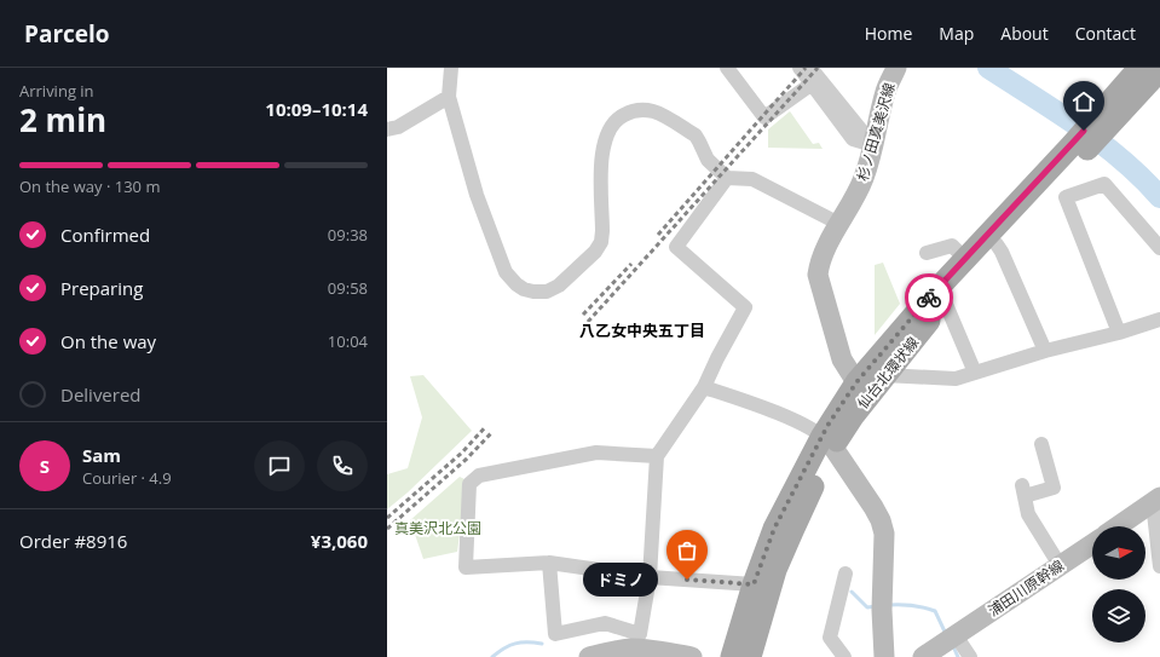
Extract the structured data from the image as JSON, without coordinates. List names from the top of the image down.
{
  "streets": {
    "main road": ["仙台北環状線"],
    "street": ["杉ノ田真美沢線", "浦田川原幹線"]
  },
  "crossings": [
    ["杉ノ田真美沢線", "仙台北環状線"]
  ],
  "districts": ["八乙女中央五丁目"],
  "parks": ["真美沢北公園"],
  "places": ["ドミノ"],
  "north": "right",
  "page": {
    "header": "Parcelo",
    "nav": [
      "Home",
      "Map",
      "About",
      "Contact"
    ],
    "heading": ["2 min", "Arriving in", "10:09–10:14"],
    "panel": [
      "Sam",
      "Courier · 4.9",
      "Order #8916",
      "¥3,060"
    ],
    "bar": "On the way · 130 m",
    "list": [
      ["Confirmed", "09:38"],
      ["Preparing", "09:58"],
      ["On the way", "10:04"],
      "Delivered"
    ],
    "round": "S",
    "bubble": "ドミノ"
  }
}
